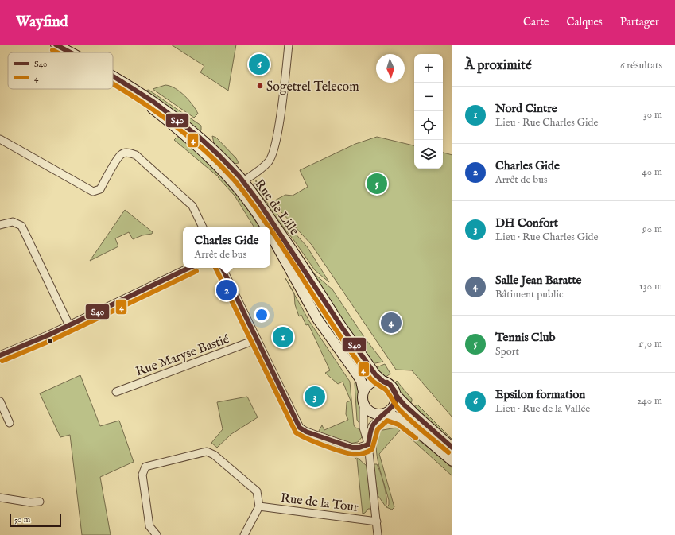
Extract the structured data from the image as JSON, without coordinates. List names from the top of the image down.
{
  "streets": {
    "main road": ["Rue de Lille"],
    "street": ["Rue Maryse Bastié", "Rue de la Tour"]
  },
  "places": ["Sogetrel Telecom"],
  "lines": ["transit line S40", "transit line 4"],
  "legend": ["S40", "4"],
  "scale_bar": "50 m",
  "north": "bottom",
  "page": {
    "header": "Wayfind",
    "nav": ["Carte", "Calques", "Partager"],
    "heading": ["À proximité", "6 résultats"],
    "pins": [
      "6",
      "5",
      "2",
      "4",
      "1",
      "3"
    ],
    "map_buttons": ["+", "−"],
    "list": [
      {
        "mark": "1",
        "name": "Nord Cintre",
        "note": "Lieu · Rue Charles Gide",
        "value": "30 m"
      },
      {
        "mark": "2",
        "name": "Charles Gide",
        "note": "Arrêt de bus",
        "value": "40 m"
      },
      {
        "mark": "3",
        "name": "DH Confort",
        "note": "Lieu · Rue Charles Gide",
        "value": "90 m"
      },
      {
        "mark": "4",
        "name": "Salle Jean Baratte",
        "note": "Bâtiment public",
        "value": "130 m"
      },
      {
        "mark": "5",
        "name": "Tennis Club",
        "note": "Sport",
        "value": "170 m"
      },
      {
        "mark": "6",
        "name": "Epsilon formation",
        "note": "Lieu · Rue de la Vallée",
        "value": "240 m"
      }
    ],
    "popup": ["Charles Gide", "Arrêt de bus"],
    "scale": "50 m"
  }
}
